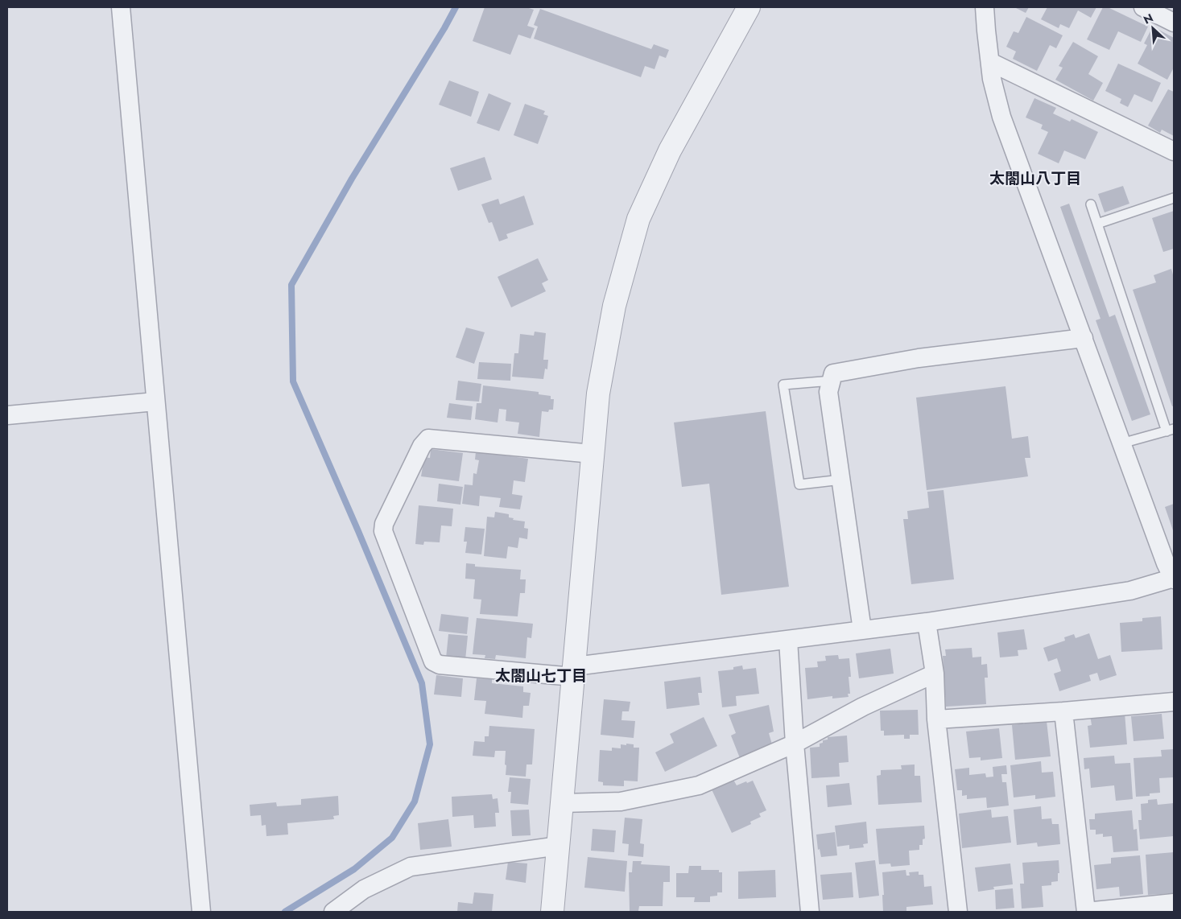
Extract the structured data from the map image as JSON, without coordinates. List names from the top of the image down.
{
  "districts": ["太閤山八丁目", "太閤山七丁目"],
  "north": "top left"
}
